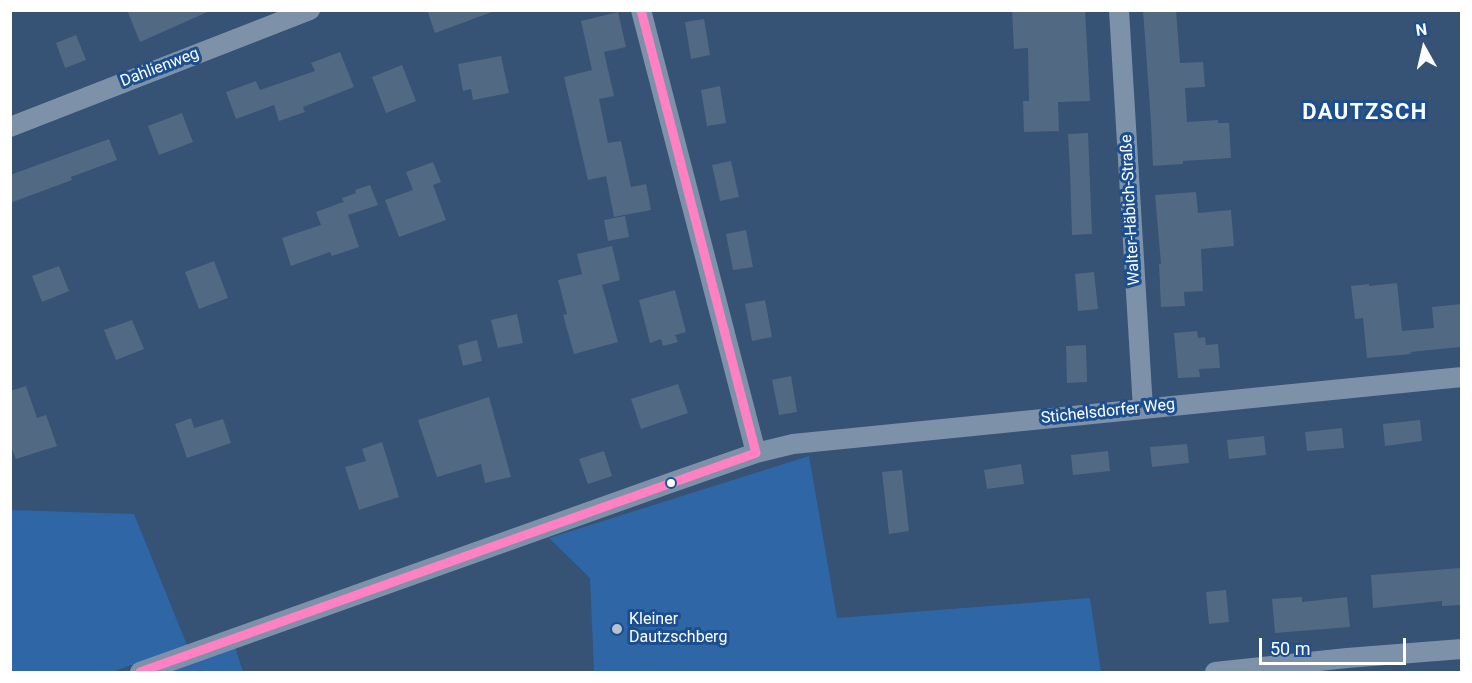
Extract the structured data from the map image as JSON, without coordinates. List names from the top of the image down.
{
  "streets": {
    "street": ["Dahlienweg", "Walter-Häbich-Straße", "Stichelsdorfer Weg"]
  },
  "crossings": [
    ["Walter-Häbich-Straße", "Stichelsdorfer Weg"]
  ],
  "districts": ["DAUTZSCH"],
  "places": ["Kleiner Dautzschberg"],
  "scale_bar": "50 m",
  "north": "top"
}
